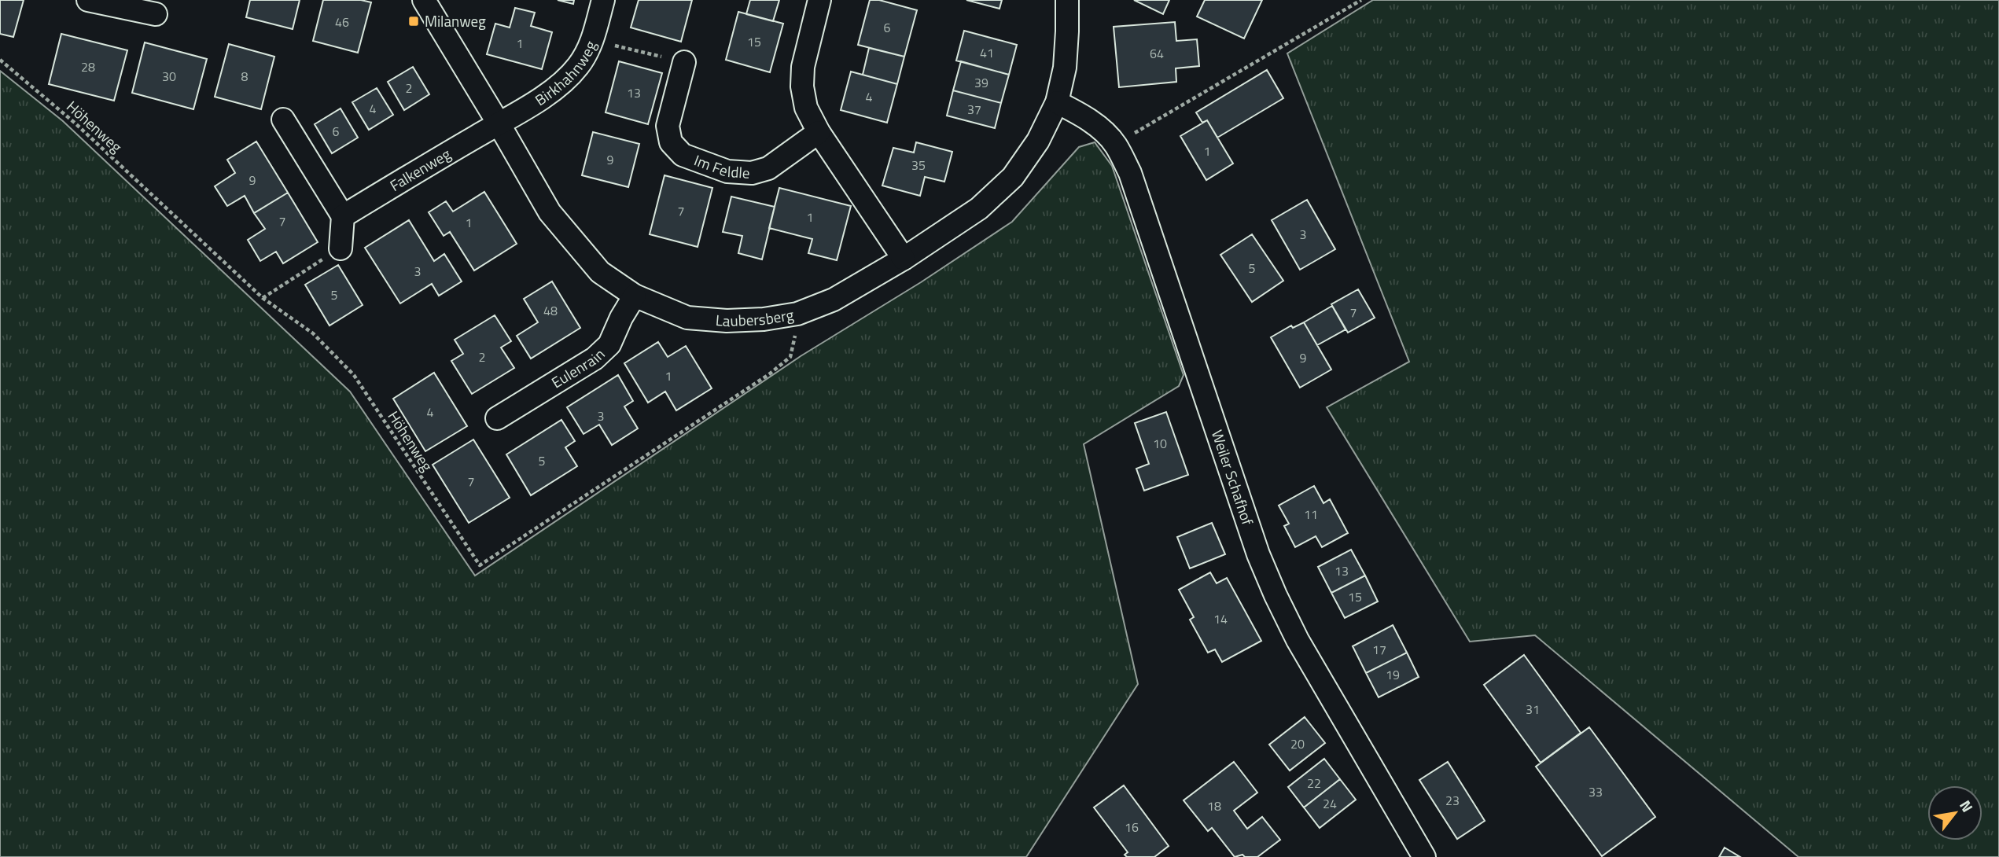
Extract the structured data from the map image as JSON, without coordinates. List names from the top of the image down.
{
  "streets": {
    "street": [
      "Birkhahnweg",
      "Im Feldle",
      "Falkenweg",
      "Laubersberg",
      "Eulenrain",
      "Weiler Schafhof"
    ],
    "path": ["Höhenweg"]
  },
  "crossings": [
    ["Birkhahnweg", "Falkenweg"],
    ["Birkhahnweg", "Laubersberg"],
    ["Höhenweg", "Laubersberg"],
    ["Falkenweg", "Laubersberg"],
    ["Laubersberg", "Eulenrain"],
    ["Laubersberg", "Weiler Schafhof"]
  ],
  "places": {
    "transit": ["Milanweg"]
  },
  "house_numbers": [
    "46",
    "6",
    "15",
    "1",
    "41",
    "64",
    "28",
    "30",
    "8",
    "39",
    "2",
    "13",
    "4",
    "4",
    "37",
    "6",
    "1",
    "9",
    "35",
    "9",
    "7",
    "1",
    "7",
    "1",
    "3",
    "5",
    "3",
    "5",
    "48",
    "7",
    "2",
    "9",
    "1",
    "4",
    "3",
    "10",
    "5",
    "7",
    "11",
    "13",
    "15",
    "14",
    "17",
    "19",
    "31",
    "20",
    "22",
    "33",
    "23",
    "24",
    "18",
    "16"
  ],
  "north": "top right"
}
